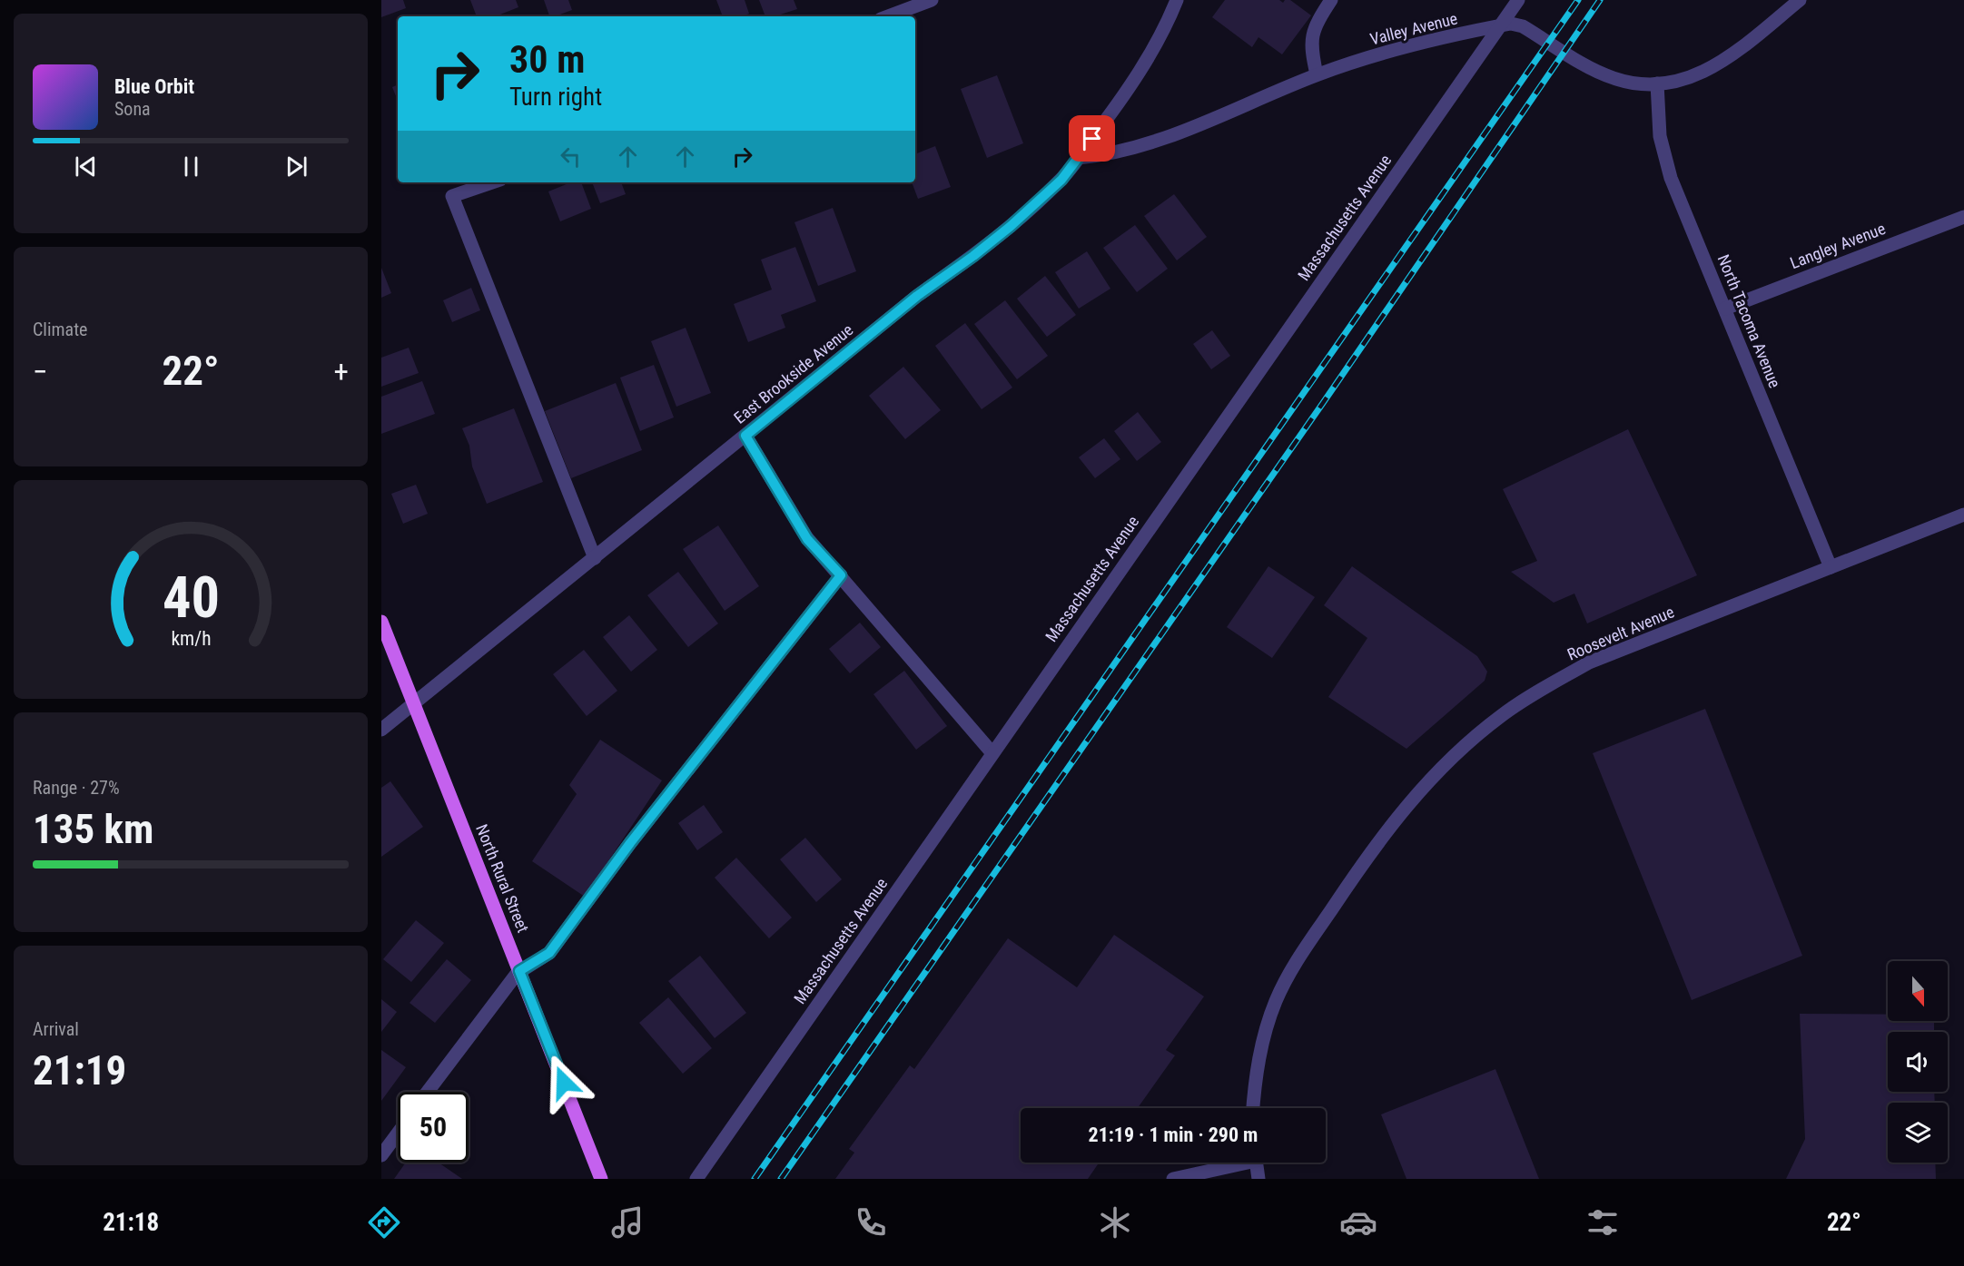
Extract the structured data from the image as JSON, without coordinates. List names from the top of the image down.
{
  "streets": {
    "main road": ["North Rural Street"],
    "street": [
      "Valley Avenue",
      "Massachusetts Avenue",
      "Langley Avenue",
      "North Tacoma Avenue",
      "East Brookside Avenue",
      "Roosevelt Avenue"
    ]
  },
  "crossings": [
    ["Valley Avenue", "Massachusetts Avenue"],
    ["Valley Avenue", "North Tacoma Avenue"],
    ["Valley Avenue", "East Brookside Avenue"],
    ["Langley Avenue", "North Tacoma Avenue"],
    ["North Tacoma Avenue", "Roosevelt Avenue"],
    ["East Brookside Avenue", "North Rural Street"]
  ],
  "north": "bottom",
  "page": {
    "turn": ["30 m", "Turn right"],
    "song": ["Blue Orbit", "Sona"],
    "tile": [
      "Climate",
      ["Range · 27%", "135 km"],
      ["Arrival", "21:19"]
    ],
    "heat": ["−", "22°", "+"],
    "limit": "50",
    "trip": "21:19 · 1 min · 290 m",
    "tabs": ["21:18", "22°"],
    "gauge": ["40", "km/h"]
  }
}
